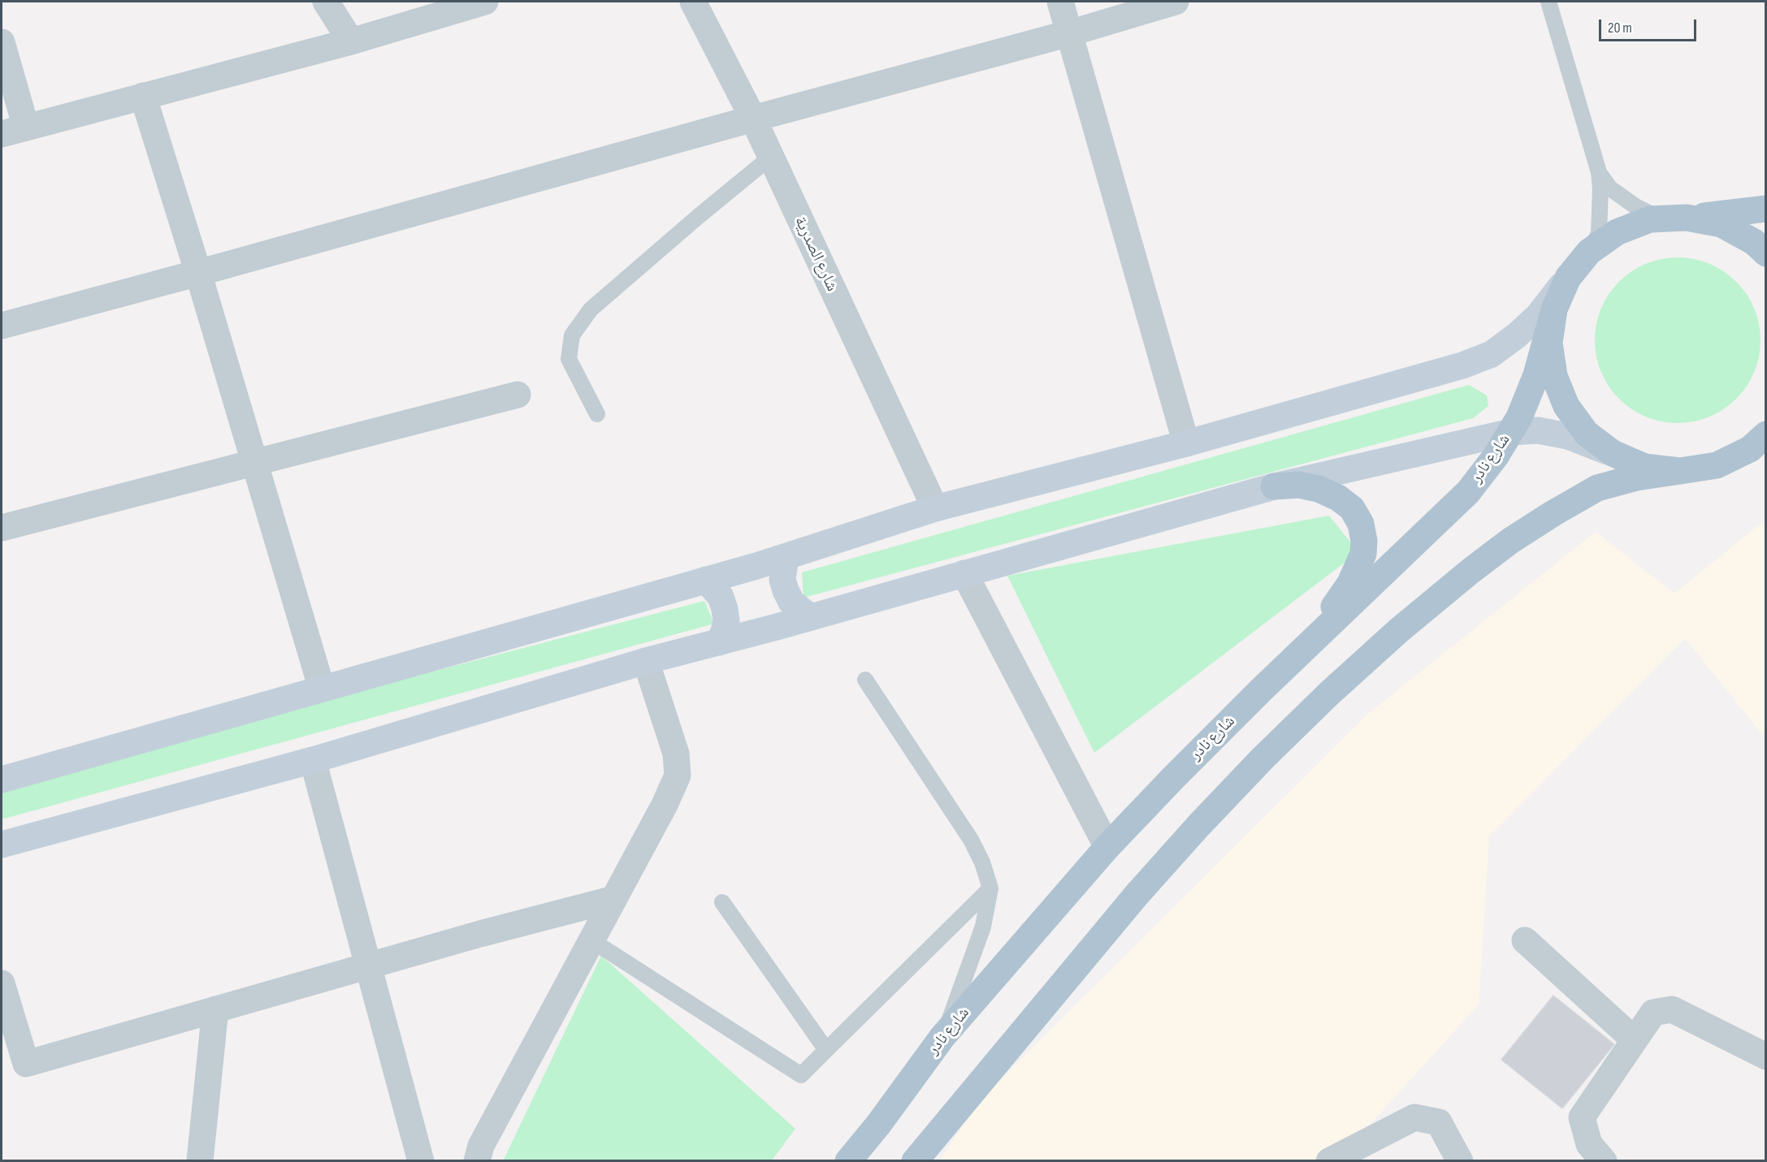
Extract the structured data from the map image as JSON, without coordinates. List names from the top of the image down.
{
  "streets": {
    "main road": ["شارع نادر"],
    "street": ["شارع الصدرية"]
  },
  "scale_bar": "20 m"
}
